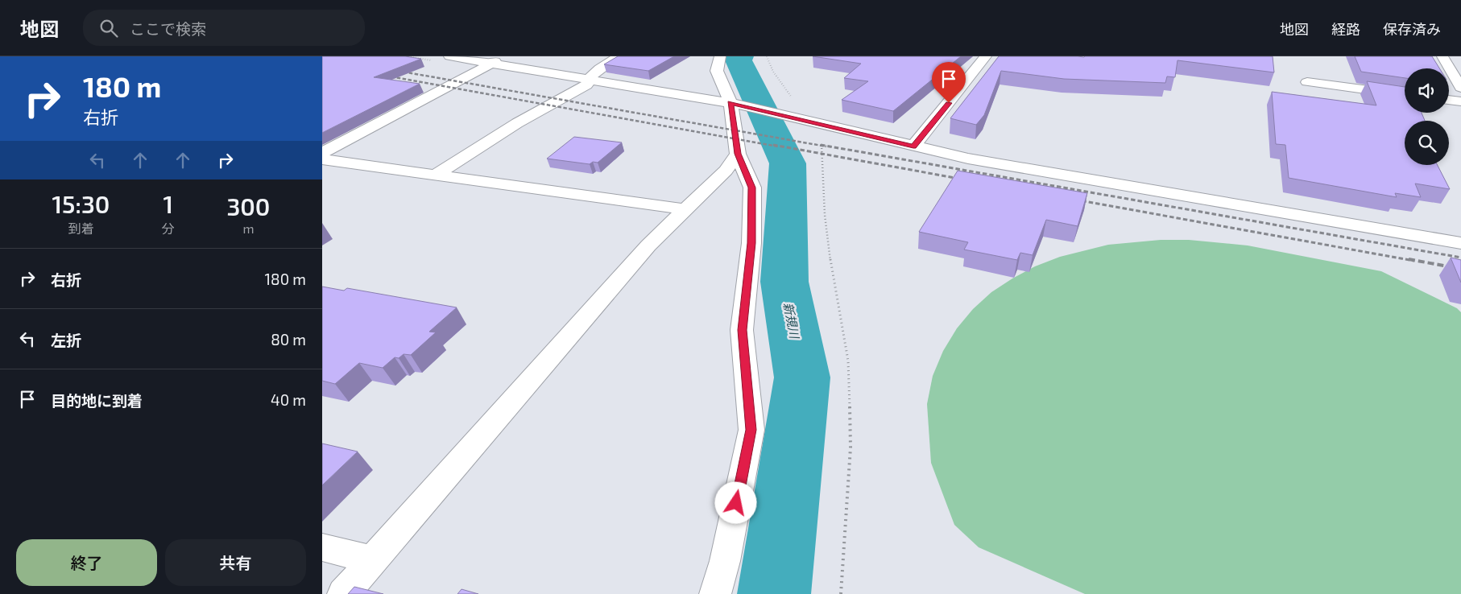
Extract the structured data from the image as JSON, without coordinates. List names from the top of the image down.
{
  "water": ["新規川"],
  "page": {
    "header": "地図",
    "search": "ここで検索",
    "nav": ["地図", "経路", "保存済み"],
    "turn": ["180 m", "右折"],
    "eta": [
      "15:30",
      "到着",
      "1",
      "分",
      "300",
      "m"
    ],
    "list": [
      {
        "name": "右折",
        "value": "180 m"
      },
      {
        "name": "左折",
        "value": "80 m"
      },
      {
        "name": "目的地に到着",
        "value": "40 m"
      }
    ],
    "buttons": ["終了", "共有"]
  }
}
